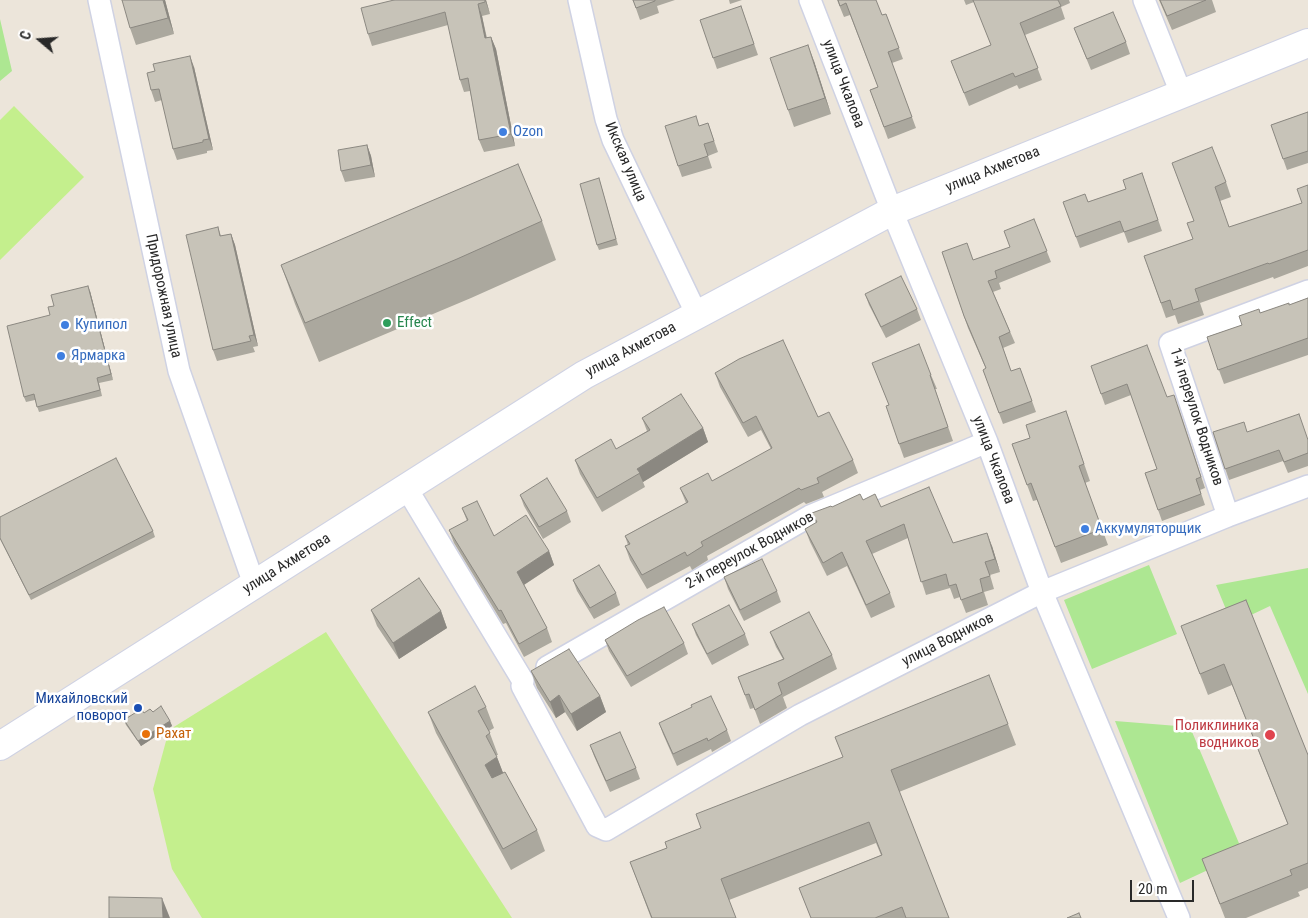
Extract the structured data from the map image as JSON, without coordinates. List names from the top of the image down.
{
  "streets": {
    "main road": ["улица Ахметова"],
    "street": [
      "улица Чкалова",
      "Икская улица",
      "Придорожная улица",
      "1-й переулок Водников",
      "2-й переулок Водников",
      "улица Водников"
    ]
  },
  "crossings": [
    ["улица Чкалова", "улица Ахметова"],
    ["улица Чкалова", "2-й переулок Водников"],
    ["улица Чкалова", "улица Водников"],
    ["Икская улица", "улица Ахметова"],
    ["улица Ахметова", "Придорожная улица"],
    ["1-й переулок Водников", "улица Водников"],
    ["2-й переулок Водников", "улица Водников"]
  ],
  "places": [
    "Ozon",
    "Effect",
    "Купипол",
    "Ярмарка",
    "Аккумуляторщик",
    "Михайловский поворот",
    "Рахат",
    "Поликлиника водников"
  ],
  "scale_bar": "20 m",
  "north": "left"
}
